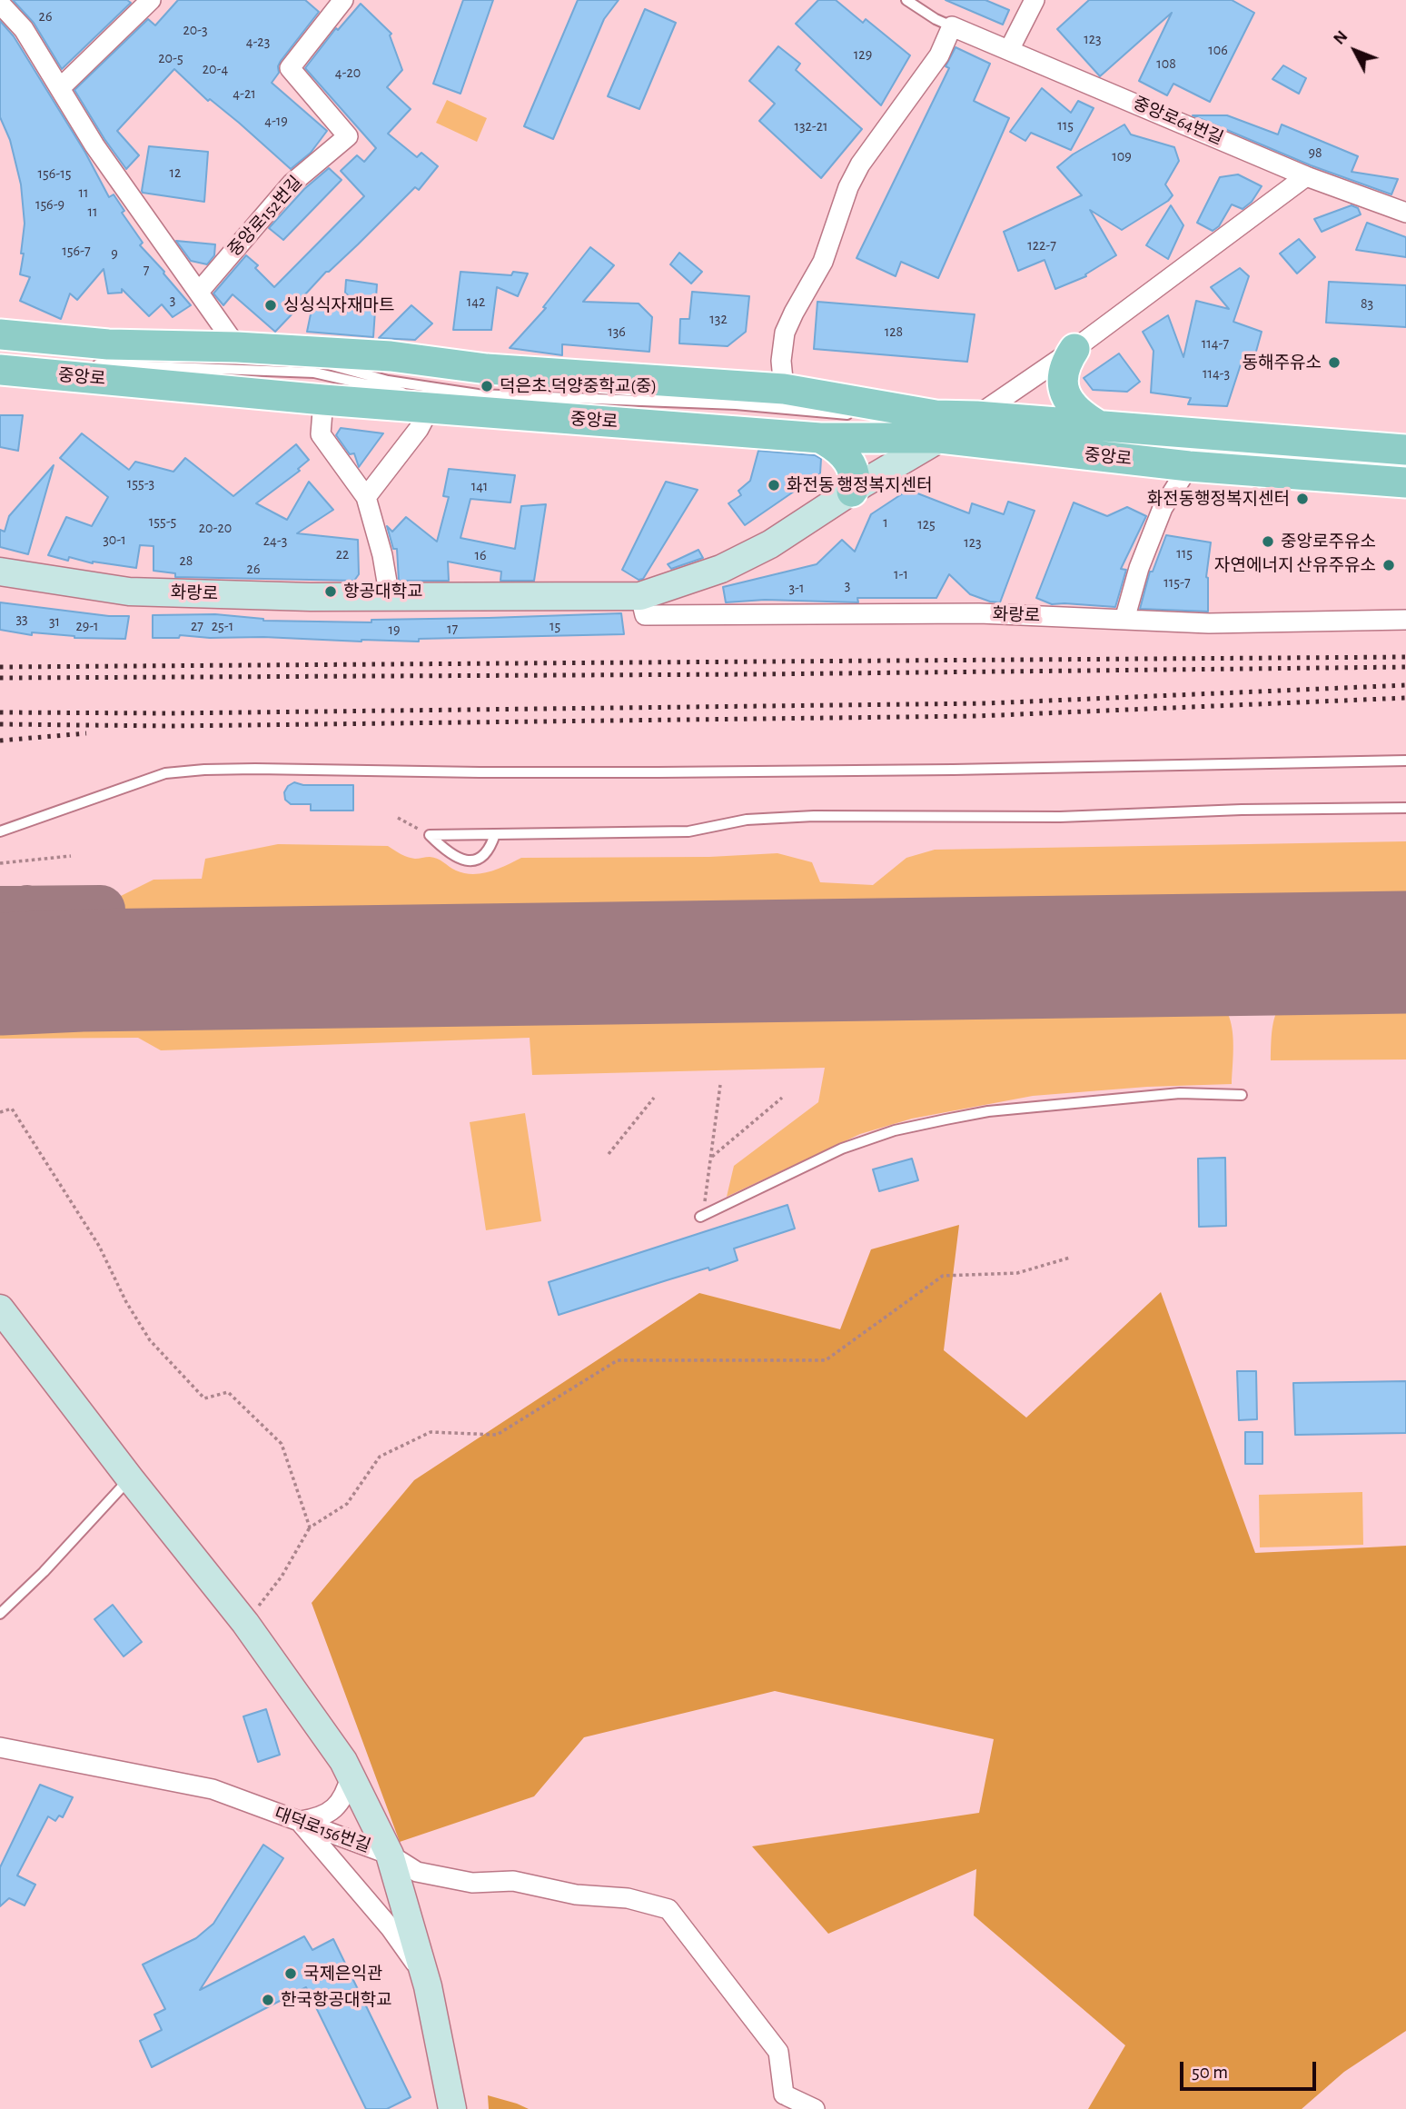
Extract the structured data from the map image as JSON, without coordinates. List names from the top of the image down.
{
  "streets": {
    "main road": ["중앙로", "화랑로", "대덕로156번길"],
    "street": ["중앙로64번길", "중앙로152번길"]
  },
  "crossings": [
    ["중앙로", "화랑로"]
  ],
  "places": [
    "싱싱식자재마트",
    "동해주유소",
    "덕은초.덕양중학교(중)",
    "화전동 행정복지센터",
    "화전동행정복지센터",
    "중앙로주유소",
    "자연에너지 산유주유소",
    "항공대학교",
    "국제은익관",
    "한국항공대학교"
  ],
  "house_numbers": [
    "26",
    "20-3",
    "123",
    "4-23",
    "106",
    "129",
    "20-5",
    "108",
    "20-4",
    "4-20",
    "4-21",
    "4-19",
    "115",
    "132-21",
    "98",
    "109",
    "12",
    "156-15",
    "11",
    "156-9",
    "11",
    "122-7",
    "156-7",
    "9",
    "7",
    "3",
    "142",
    "83",
    "132",
    "136",
    "128",
    "114-7",
    "114-3",
    "155-3",
    "141",
    "155-5",
    "1",
    "125",
    "20-20",
    "30-1",
    "24-3",
    "123",
    "115",
    "22",
    "16",
    "28",
    "26",
    "1-1",
    "115-7",
    "3",
    "3-1",
    "33",
    "31",
    "29-1",
    "27",
    "25-1",
    "15",
    "17",
    "19"
  ],
  "scale_bar": "50 m",
  "north": "top left"
}
